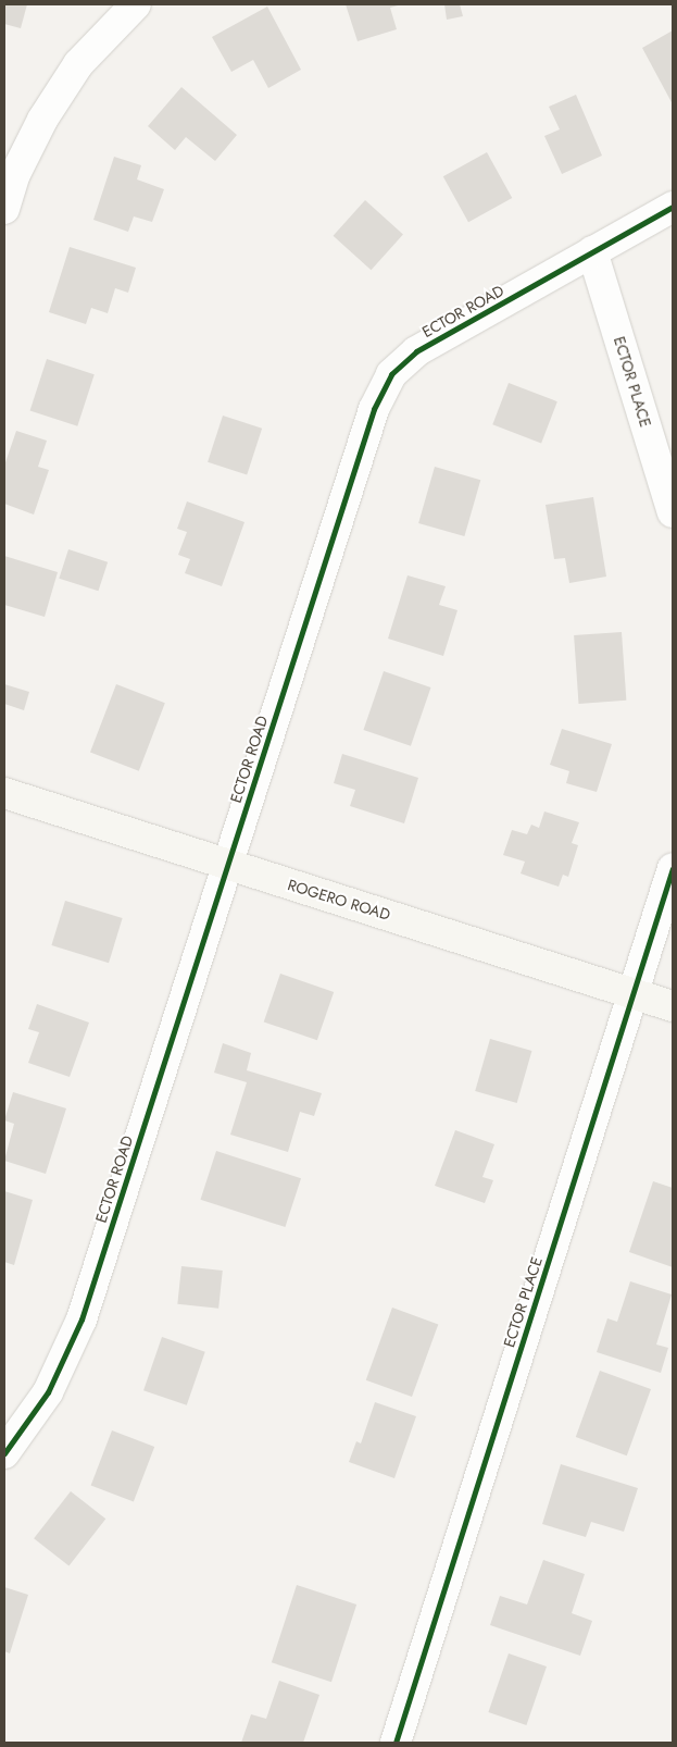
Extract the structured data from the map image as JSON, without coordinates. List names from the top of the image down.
{
  "streets": {
    "main road": ["ROGERO ROAD"],
    "street": ["ECTOR ROAD", "ECTOR PLACE"]
  },
  "crossings": [
    ["ECTOR ROAD", "ECTOR PLACE"],
    ["ECTOR ROAD", "ROGERO ROAD"],
    ["ECTOR PLACE", "ROGERO ROAD"]
  ]
}
